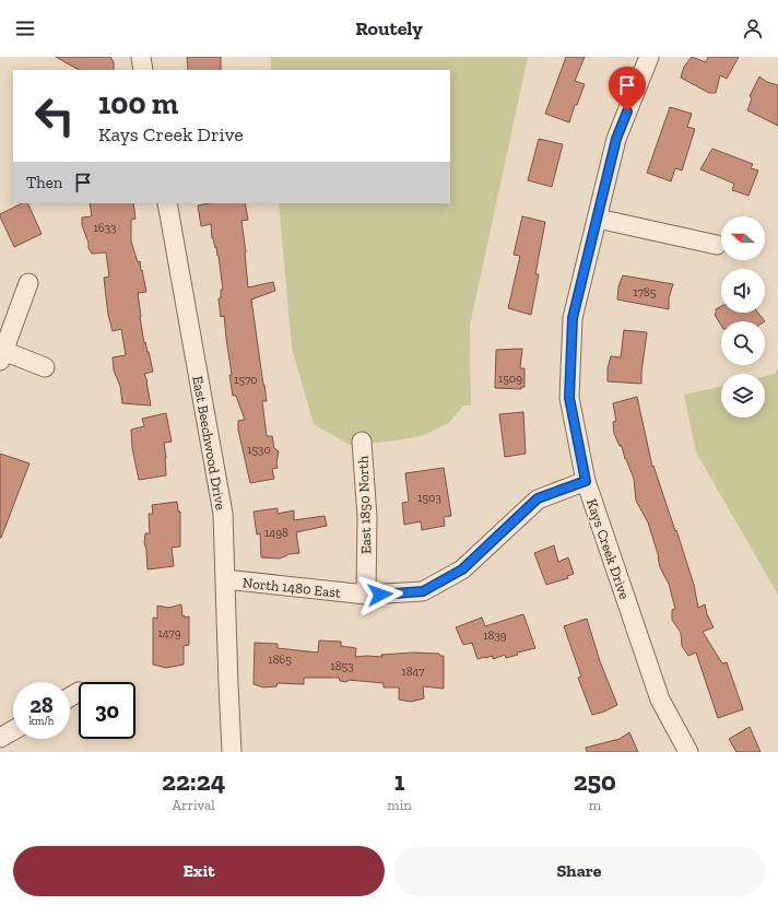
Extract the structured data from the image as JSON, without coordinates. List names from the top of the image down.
{
  "streets": {
    "street": [
      "East Beechwood Drive",
      "East 1850 North",
      "Kays Creek Drive",
      "North 1480 East"
    ]
  },
  "crossings": [
    ["East Beechwood Drive", "North 1480 East"],
    ["East 1850 North", "North 1480 East"],
    ["Kays Creek Drive", "North 1480 East"]
  ],
  "house_numbers": [
    "1633",
    "1785",
    "1509",
    "1570",
    "1530",
    "1503",
    "1498",
    "1479",
    "1839",
    "1865",
    "1853",
    "1847"
  ],
  "north": "left",
  "page": {
    "header": "Routely",
    "turn": ["100 m", "Kays Creek Drive"],
    "then": "Then",
    "speed": "28 km/h",
    "limit": "30",
    "eta": [
      "22:24",
      "Arrival",
      "1",
      "min",
      "250",
      "m"
    ],
    "buttons": ["Exit", "Share"]
  }
}
